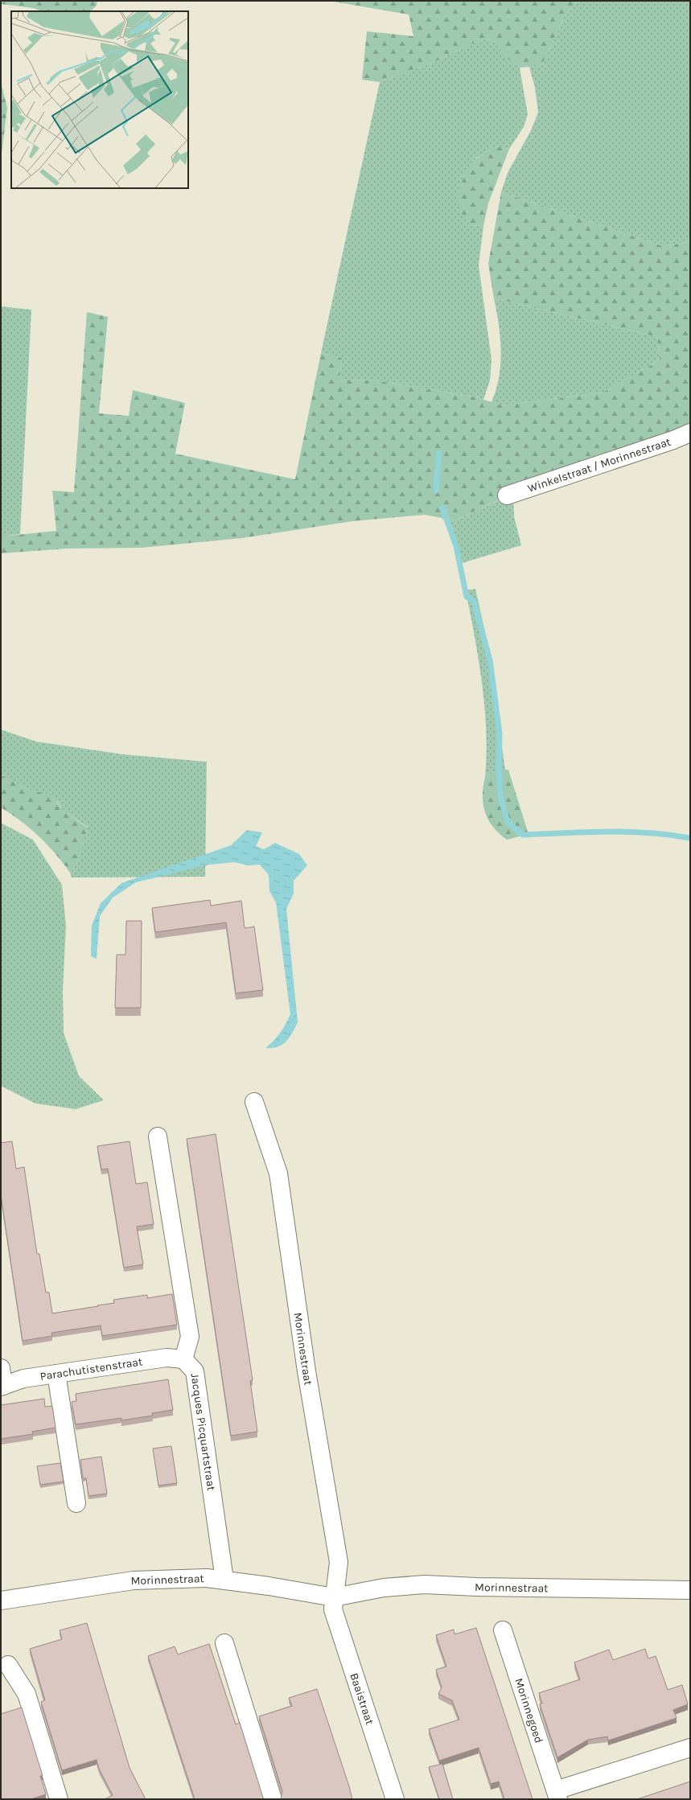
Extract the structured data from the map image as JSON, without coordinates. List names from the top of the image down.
{
  "streets": {
    "street": [
      "Winkelstraat / Morinnestraat",
      "Morinnestraat",
      "Parachutistenstraat",
      "Jacques Picquartstraat",
      "Baaistraat",
      "Morinnegoed"
    ]
  },
  "crossings": [
    ["Morinnestraat", "Jacques Picquartstraat"],
    ["Morinnestraat", "Baaistraat"],
    ["Parachutistenstraat", "Jacques Picquartstraat"]
  ]
}
